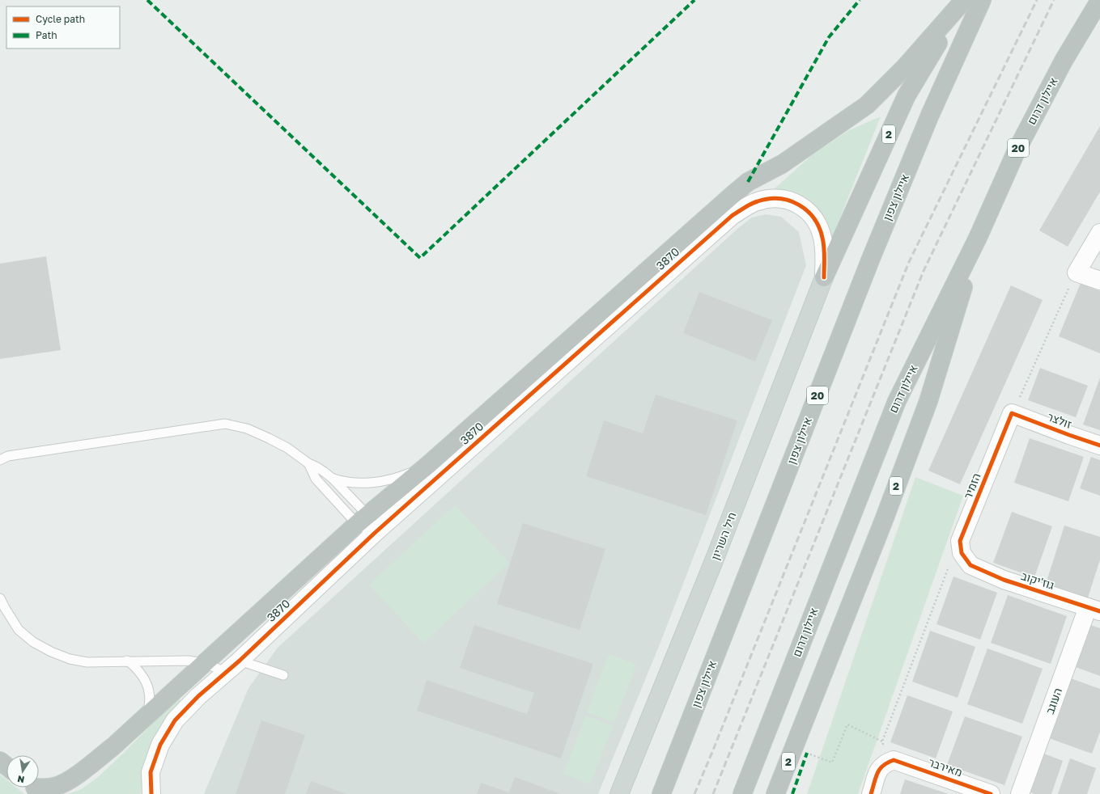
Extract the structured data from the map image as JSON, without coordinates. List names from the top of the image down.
{
  "streets": {
    "highway": [
      "איילון דרום",
      "2",
      "20",
      "איילון צפון"
    ],
    "main road": ["חיל השריון"],
    "street": [
      "3870",
      "זולצר",
      "הזמיר",
      "גוז'יקוב",
      "העוגב",
      "מאירבר"
    ]
  },
  "crossings": [
    ["איילון דרום", "2"],
    ["2", "3870"],
    ["2", "חיל השריון"],
    ["3870", "חיל השריון"],
    ["זולצר", "הזמיר"],
    ["הזמיר", "גוז'יקוב"],
    ["גוז'יקוב", "העוגב"]
  ],
  "legend": ["Cycle path", "Path"],
  "north": "bottom"
}
